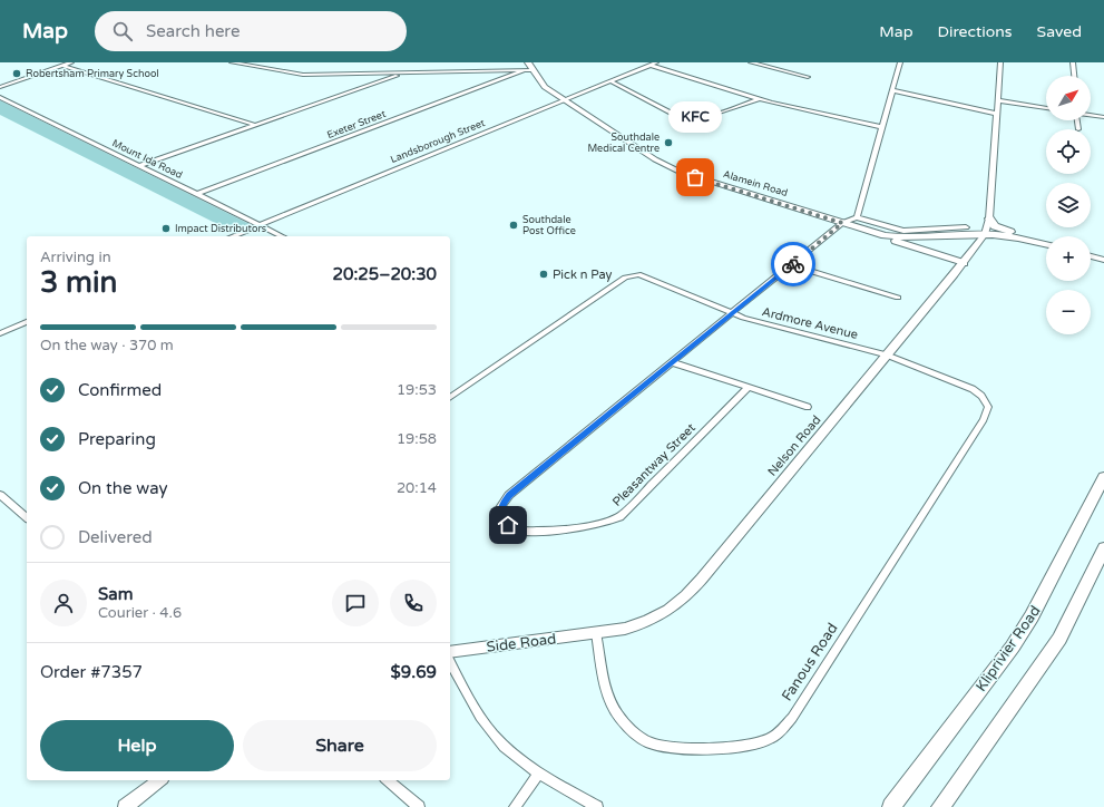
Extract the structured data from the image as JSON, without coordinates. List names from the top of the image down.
{
  "streets": {
    "main road": ["Alamein Road", "Kliprivier Road"],
    "street": [
      "Exeter Street",
      "Landsborough Street",
      "Mount Ida Road",
      "Ardmore Avenue",
      "Nelson Road",
      "Pleasantway Street",
      "Side Road",
      "Fanous Road"
    ]
  },
  "crossings": [
    ["Exeter Street", "Mount Ida Road"],
    ["Landsborough Street", "Mount Ida Road"],
    ["Landsborough Street", "Alamein Road"],
    ["Alamein Road", "Nelson Road"],
    ["Ardmore Avenue", "Nelson Road"],
    ["Ardmore Avenue", "Fanous Road"],
    ["Nelson Road", "Side Road"],
    ["Nelson Road", "Fanous Road"],
    ["Side Road", "Fanous Road"]
  ],
  "places": [
    "Robertsham Primary School",
    "Southdale Medical Centre",
    "KFC",
    "Southdale Post Office",
    "Impact Distributors",
    "Pick n Pay"
  ],
  "north": "top right",
  "page": {
    "header": "Map",
    "search": "Search here",
    "nav": ["Map", "Directions", "Saved"],
    "map_buttons": ["+", "−"],
    "bubble": "KFC",
    "heading": ["3 min", "Arriving in", "20:25–20:30"],
    "panel": [
      "Sam",
      "Courier · 4.6",
      "Order #7357",
      "$9.69"
    ],
    "bar": "On the way · 370 m",
    "list": [
      ["Confirmed", "19:53"],
      ["Preparing", "19:58"],
      ["On the way", "20:14"],
      "Delivered"
    ],
    "buttons": ["Help", "Share"]
  }
}
